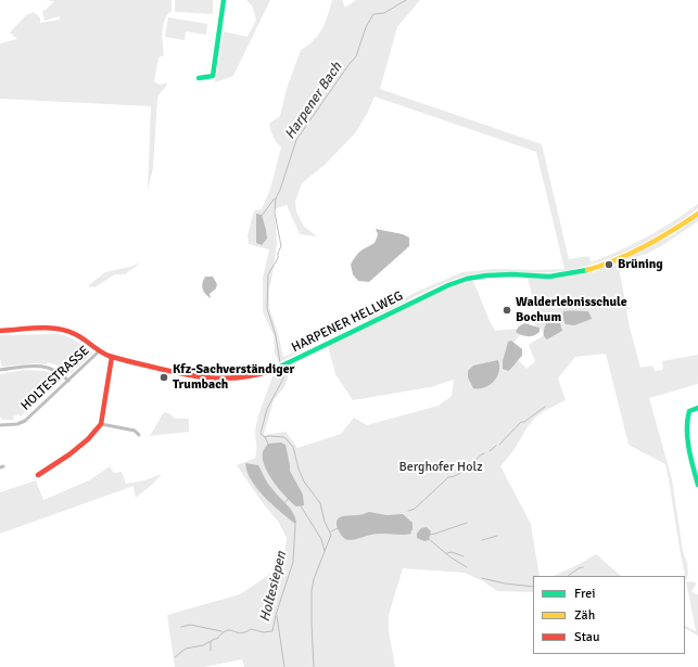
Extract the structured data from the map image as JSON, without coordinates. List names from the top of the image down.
{
  "streets": {
    "street": ["HARPENER HELLWEG", "HOLTESTRASSE"]
  },
  "crossings": [
    ["HARPENER HELLWEG", "HOLTESTRASSE"]
  ],
  "water": ["Harpener Bach", "Holtesiepen"],
  "parks": ["Berghofer Holz"],
  "places": ["Brüning", "Walderlebnisschule Bochum", "Kfz-Sachverständiger Trumbach"],
  "legend": ["Frei", "Zäh", "Stau"]
}
